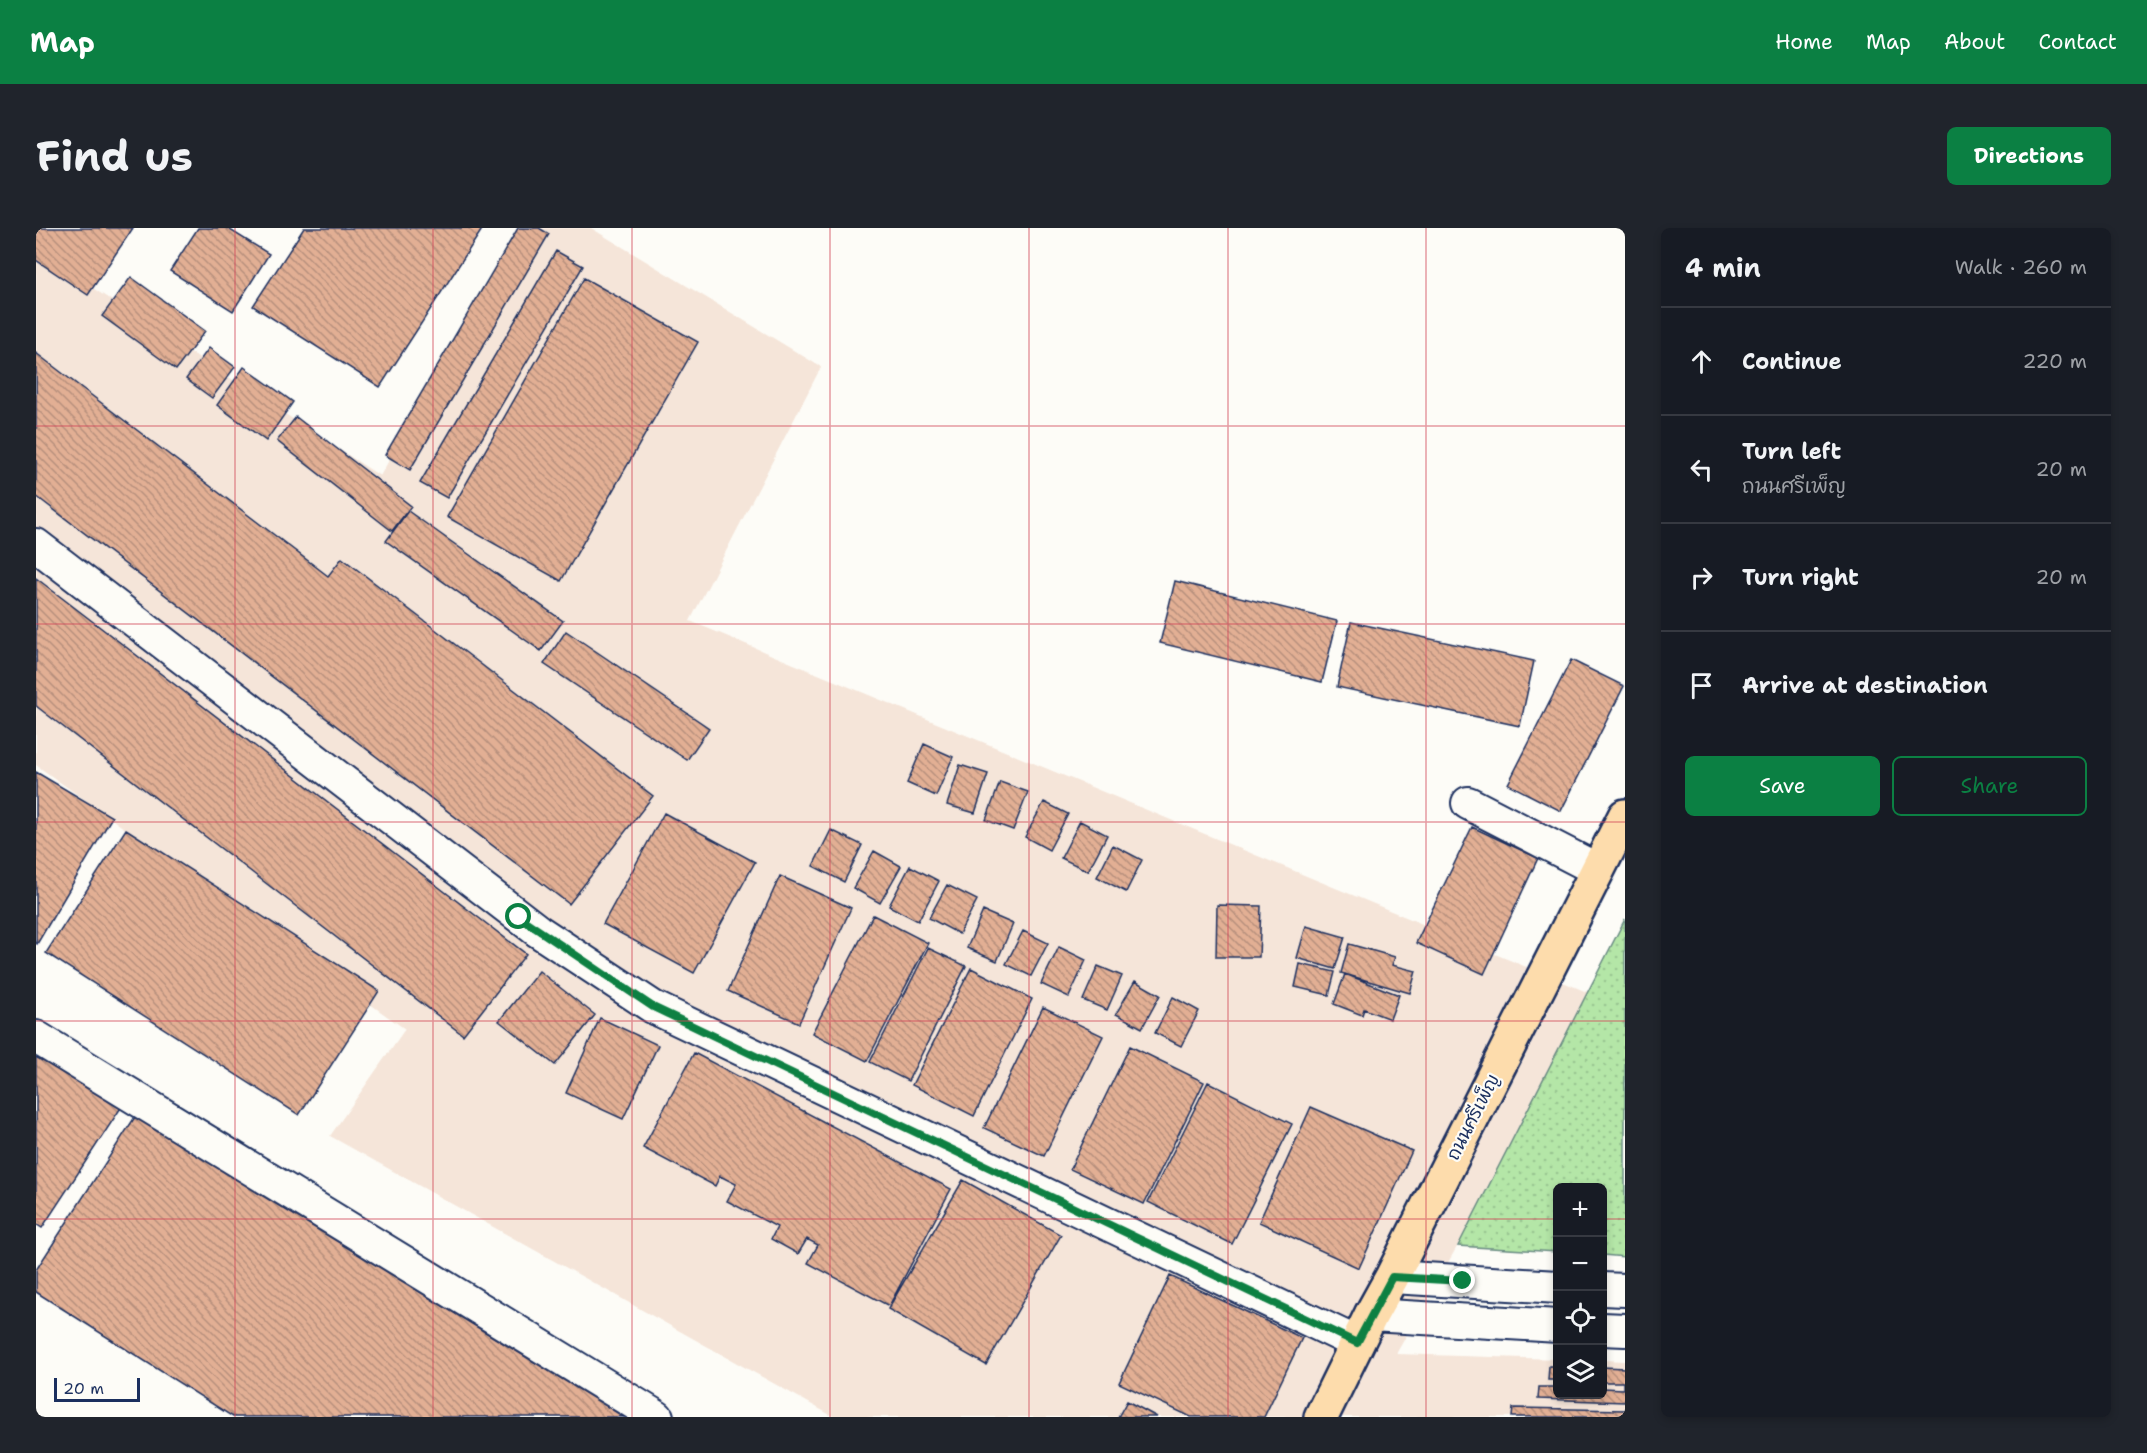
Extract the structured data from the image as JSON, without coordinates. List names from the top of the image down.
{
  "streets": {
    "main road": ["ถนนศรีเพ็ญ"]
  },
  "scale_bar": "20 m",
  "page": {
    "header": "Map",
    "nav": [
      "Home",
      "Map",
      "About",
      "Contact"
    ],
    "buttons": [
      "Directions",
      ["Save", "Share"]
    ],
    "title": "Find us",
    "heading": ["4 min", "Walk · 260 m"],
    "list": [
      ["Continue", "220 m"],
      ["Turn left", "ถนนศรีเพ็ญ", "20 m"],
      ["Turn right", "20 m"],
      "Arrive at destination"
    ],
    "map_buttons": ["+", "−"],
    "scale": "20 m"
  }
}
